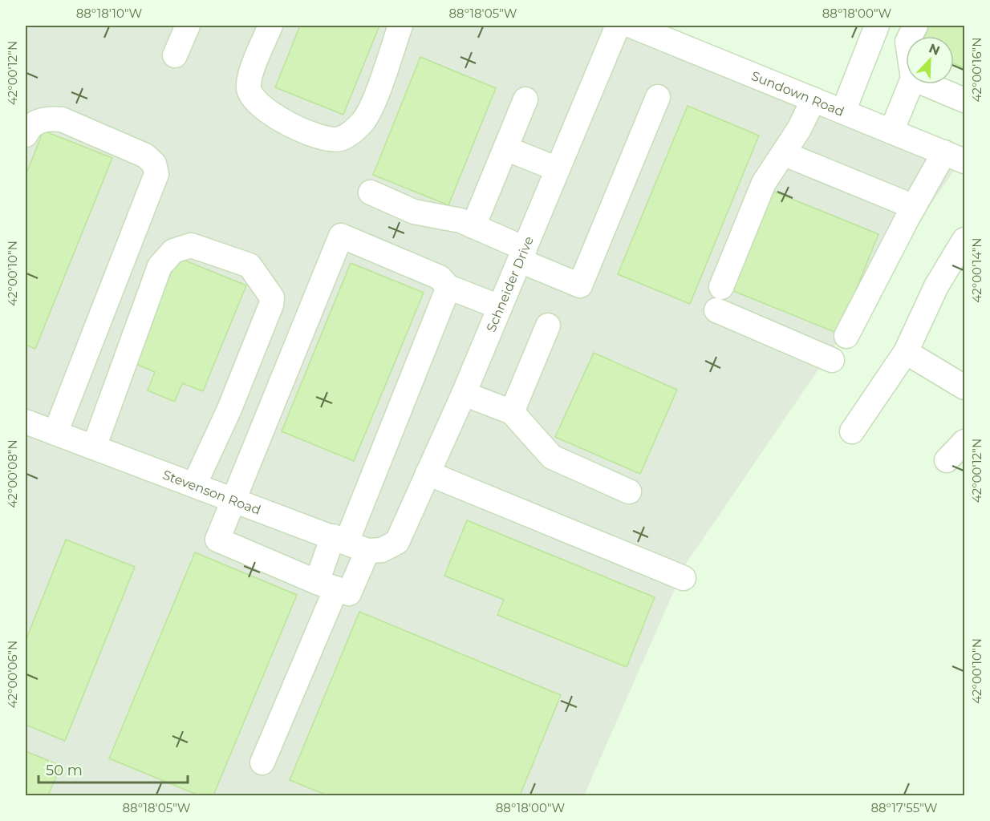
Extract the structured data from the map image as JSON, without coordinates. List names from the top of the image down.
{
  "streets": {
    "street": ["Sundown Road", "Schneider Drive", "Stevenson Road"]
  },
  "crossings": [
    ["Schneider Drive", "Stevenson Road"]
  ],
  "scale_bar": "50 m",
  "north": "top right",
  "coordinates": [
    "88°18'10\"W",
    "88°18'05\"W",
    "88°18'00\"W",
    "42°00'16\"N",
    "42°00'12\"N",
    "42°00'14\"N",
    "42°00'10\"N",
    "42°00'08\"N",
    "42°00'06\"N",
    "88°17'55\"W"
  ]
}
